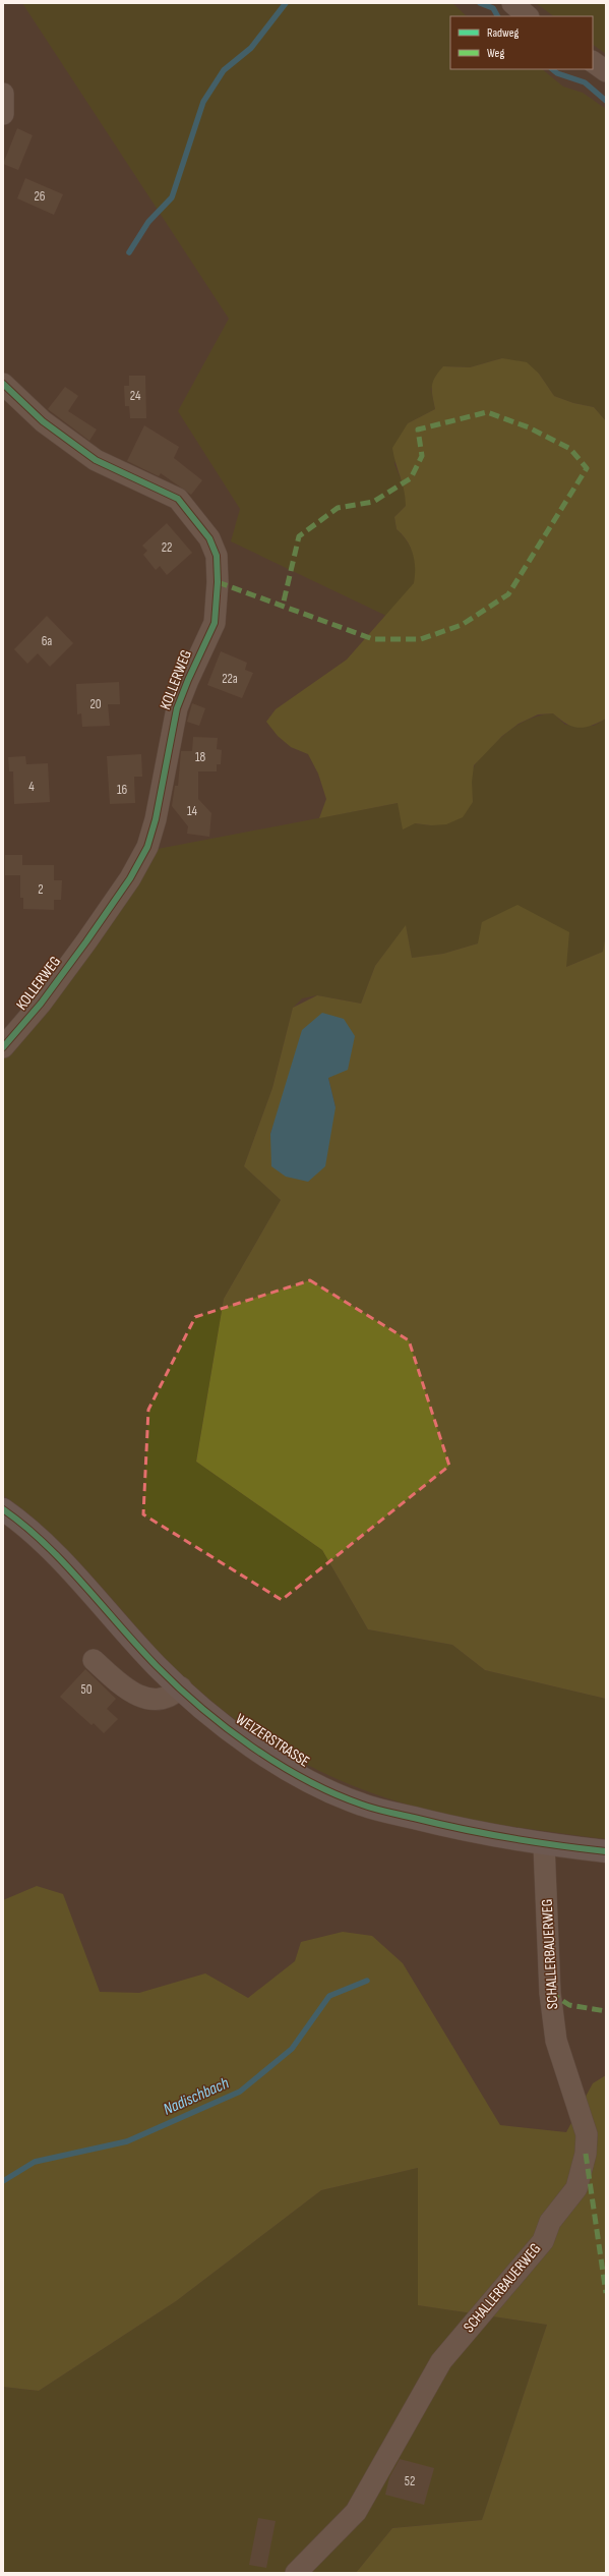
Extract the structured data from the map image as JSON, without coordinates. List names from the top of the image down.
{
  "streets": {
    "main road": ["WEIZERSTRASSE"],
    "street": ["KOLLERWEG", "SCHALLERBAUERWEG"]
  },
  "crossings": [
    ["WEIZERSTRASSE", "SCHALLERBAUERWEG"]
  ],
  "water": ["Nadischbach"],
  "house_numbers": [
    "26",
    "24",
    "22",
    "6a",
    "22a",
    "20",
    "18",
    "4",
    "16",
    "14",
    "2",
    "50",
    "52"
  ],
  "legend": ["Radweg", "Weg"]
}
